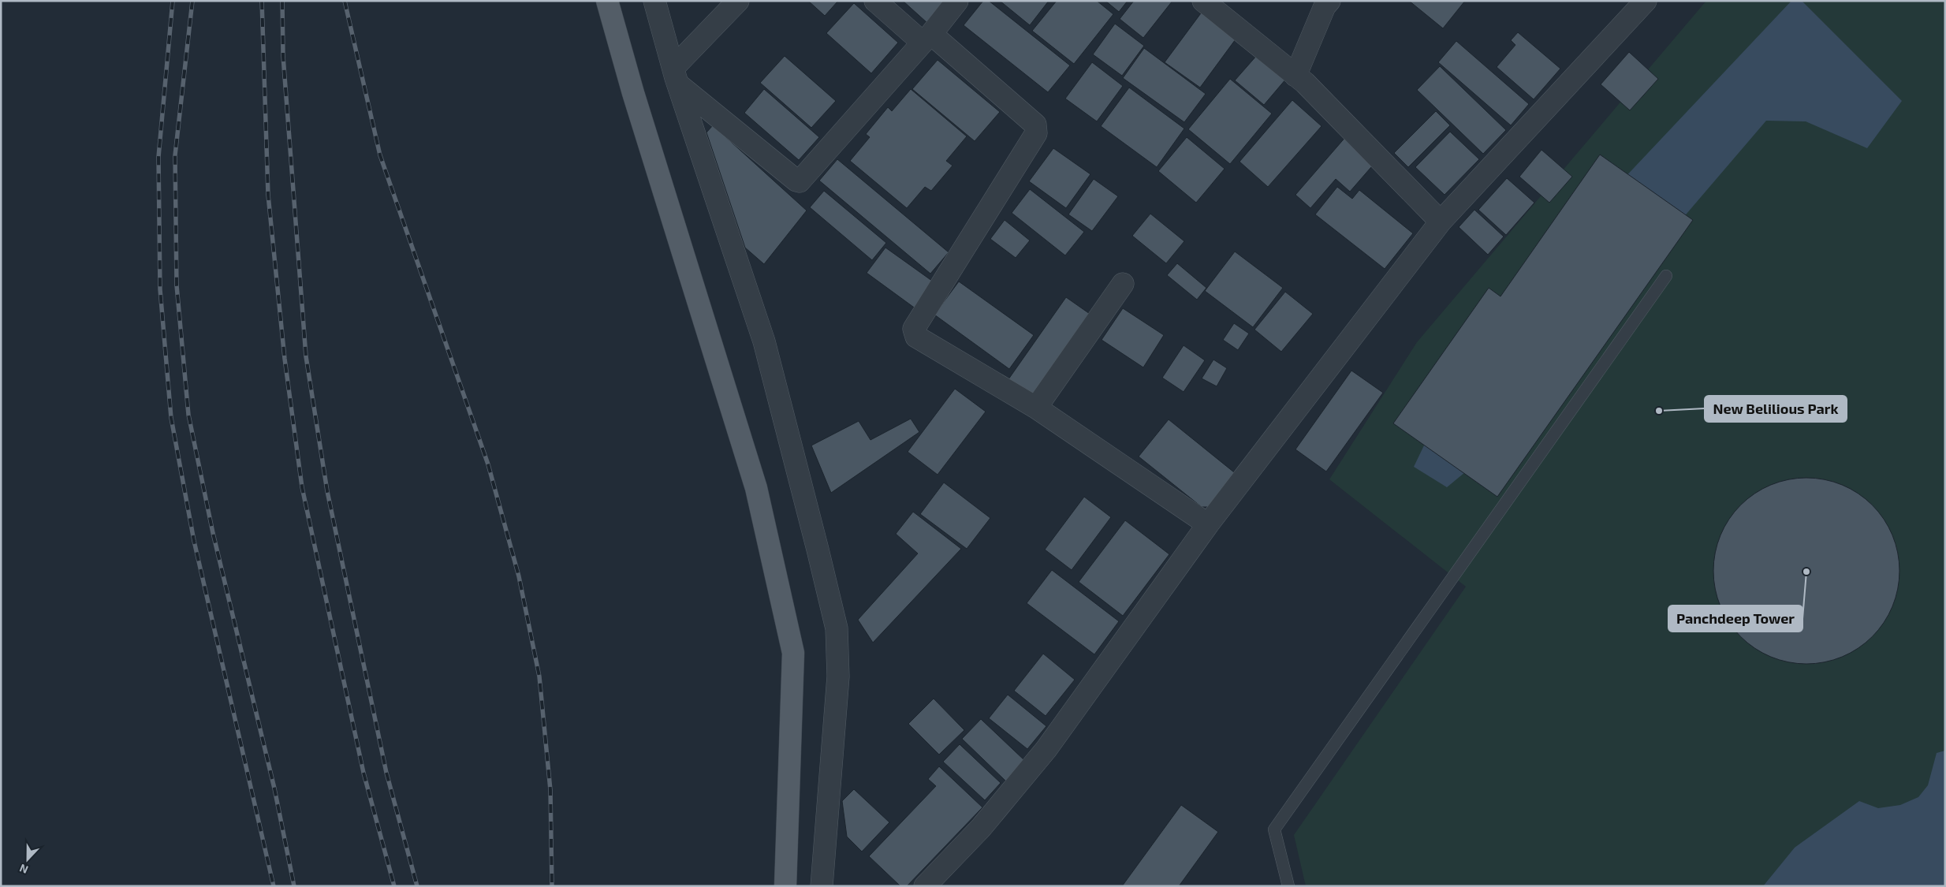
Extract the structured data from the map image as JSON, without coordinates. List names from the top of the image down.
{
  "places": ["New Belilious Park", "Panchdeep Tower"],
  "north": "bottom"
}
